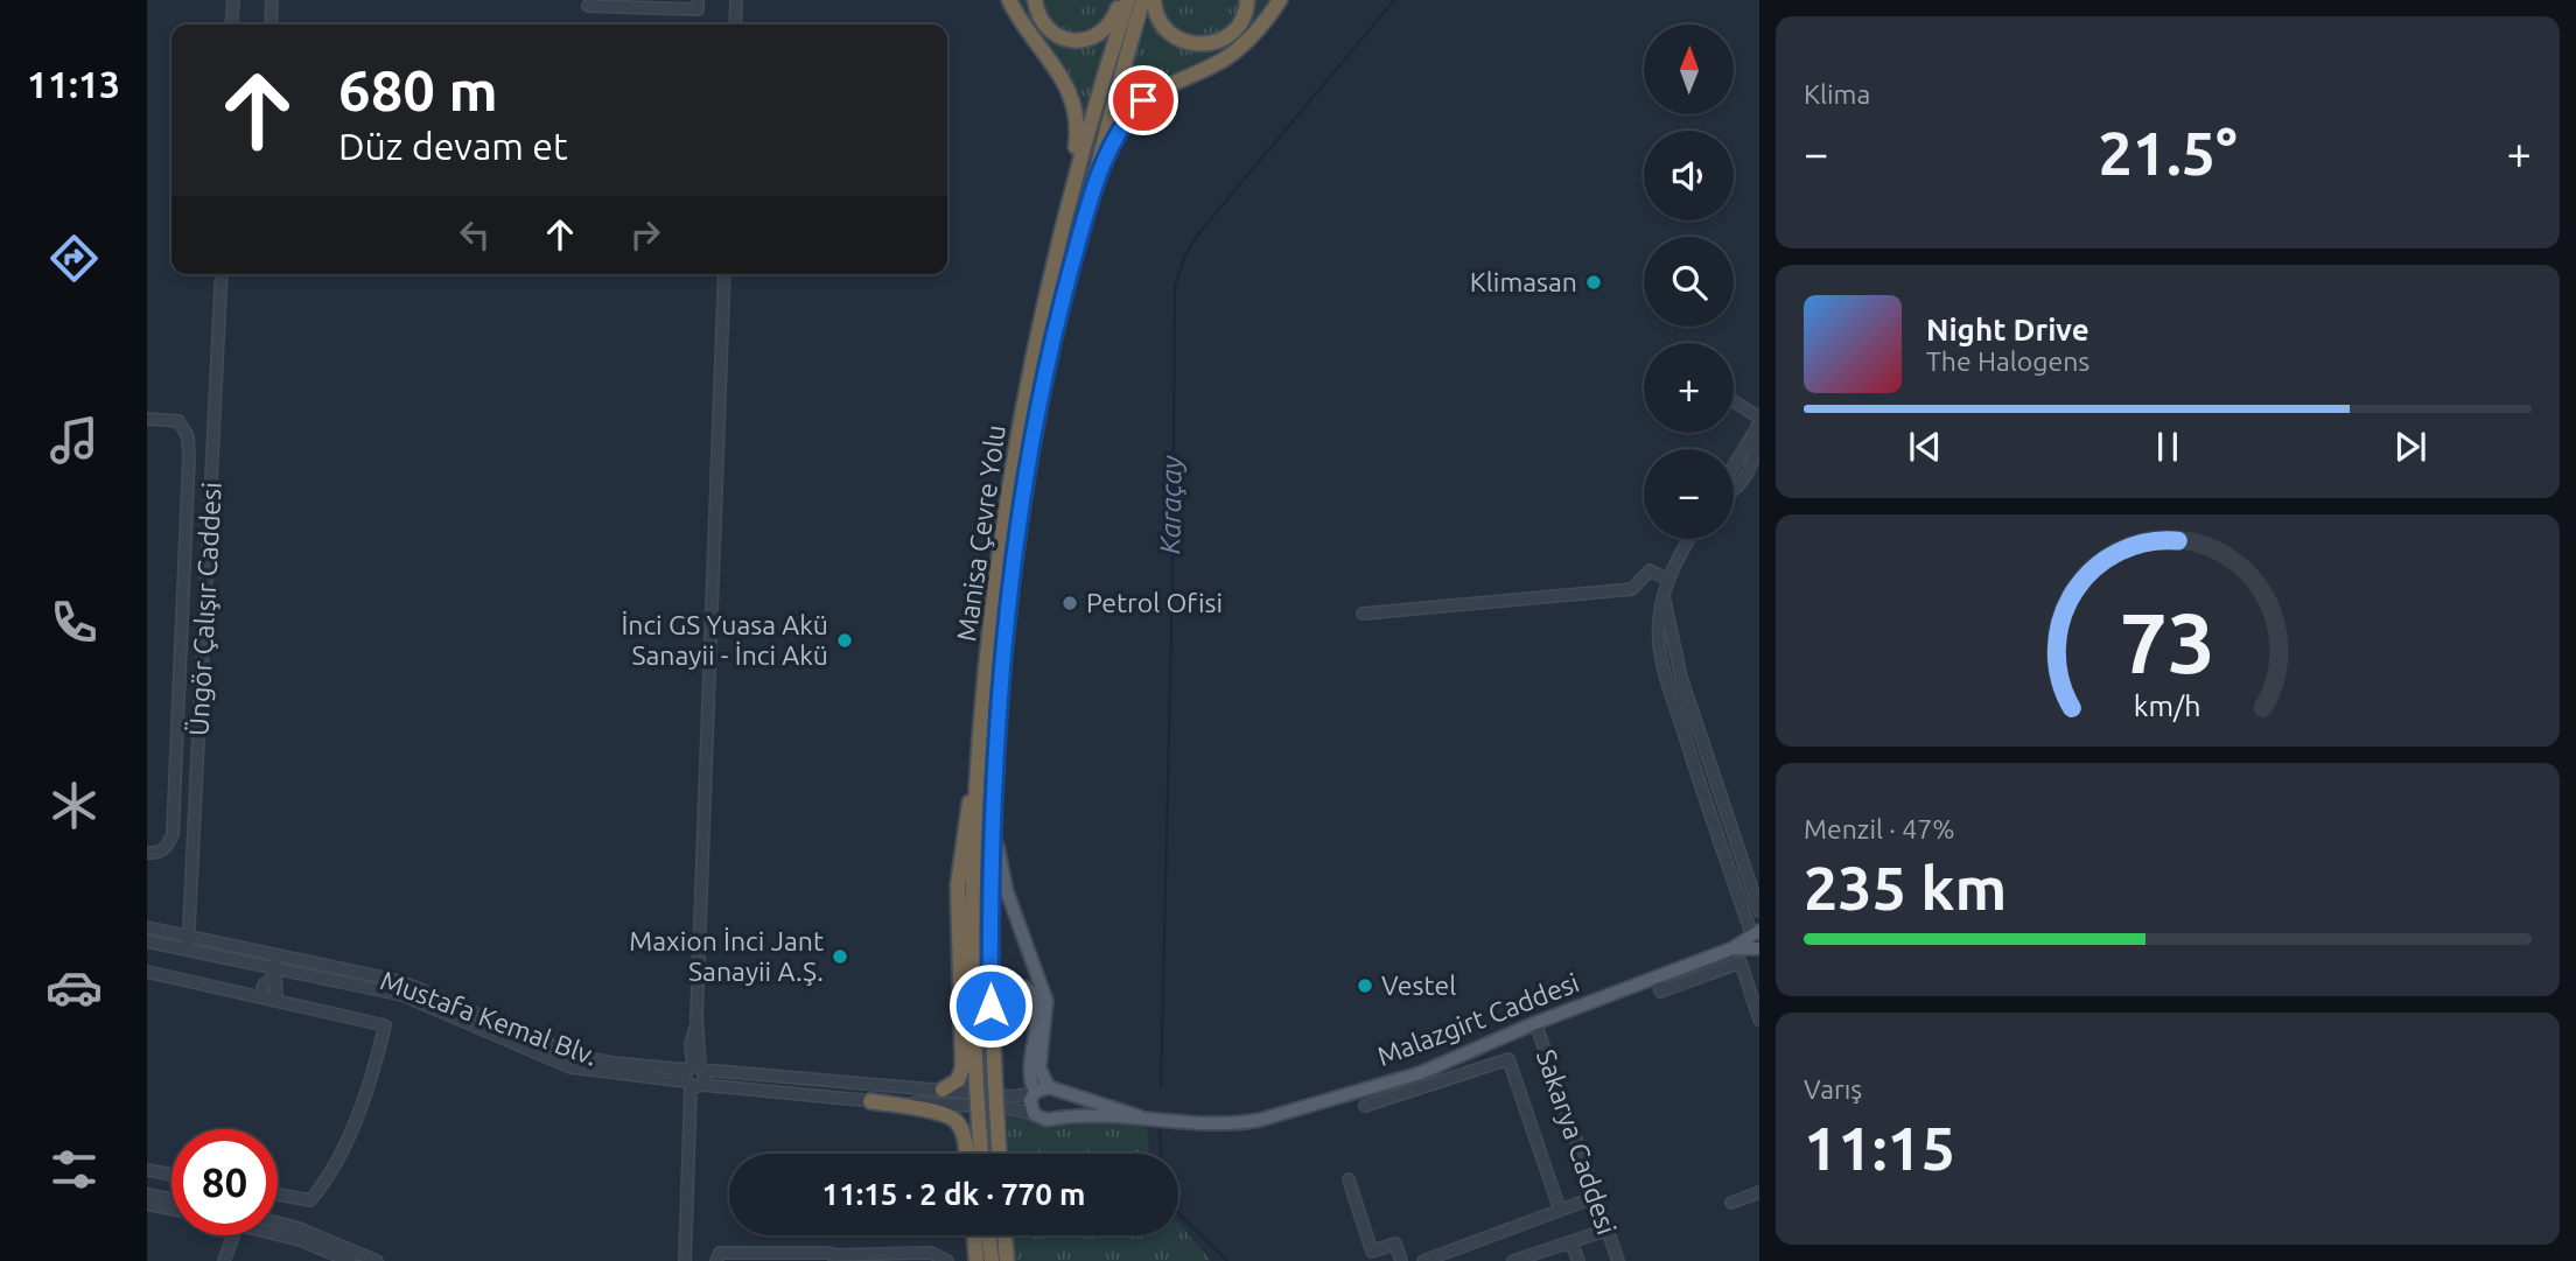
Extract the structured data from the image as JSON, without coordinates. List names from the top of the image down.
{
  "streets": {
    "highway": ["Manisa Çevre Yolu"],
    "main road": ["Malazgirt Caddesi"],
    "street": ["Üngör Çalışır Caddesi", "Mustafa Kemal Blv.", "Sakarya Caddesi"]
  },
  "crossings": [
    ["Üngör Çalışır Caddesi", "Mustafa Kemal Blv."],
    ["Malazgirt Caddesi", "Sakarya Caddesi"]
  ],
  "water": ["Karaçay"],
  "places": [
    "Klimasan",
    "Petrol Ofisi",
    "İnci GS Yuasa Akü Sanayii - İnci Akü",
    "Maxion İnci Jant Sanayii A.Ş.",
    "Vestel"
  ],
  "north": "top",
  "page": {
    "tabs": "11:13",
    "tile": [
      "Klima",
      ["Menzil · 47%", "235 km"],
      ["Varış", "11:15"]
    ],
    "map_buttons": ["+", "−"],
    "turn": ["680 m", "Düz devam et"],
    "heat": ["−", "21.5°", "+"],
    "song": ["Night Drive", "The Halogens"],
    "limit": "80",
    "trip": "11:15 · 2 dk · 770 m",
    "gauge": ["73", "km/h"]
  }
}
